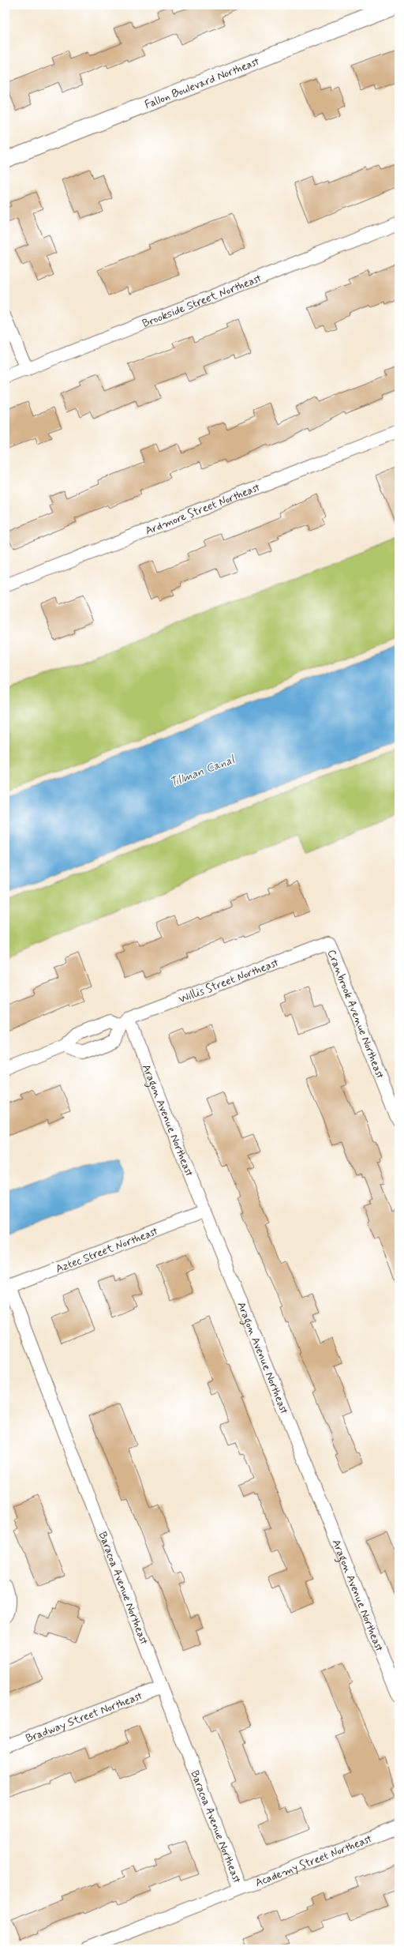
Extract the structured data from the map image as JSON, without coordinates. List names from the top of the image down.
{
  "streets": {
    "street": [
      "Fallon Boulevard Northeast",
      "Brookside Street Northeast",
      "Ardmore Street Northeast",
      "Willis Street Northeast",
      "Cranbrook Avenue Northeast",
      "Aragon Avenue Northeast",
      "Aztec Street Northeast",
      "Baracoa Avenue Northeast",
      "Bradway Street Northeast",
      "Academy Street Northeast"
    ]
  },
  "crossings": [
    ["Willis Street Northeast", "Cranbrook Avenue Northeast"],
    ["Willis Street Northeast", "Aragon Avenue Northeast"],
    ["Aragon Avenue Northeast", "Aztec Street Northeast"],
    ["Aztec Street Northeast", "Baracoa Avenue Northeast"],
    ["Baracoa Avenue Northeast", "Bradway Street Northeast"],
    ["Baracoa Avenue Northeast", "Academy Street Northeast"]
  ],
  "water": ["Tillman Canal"]
}
